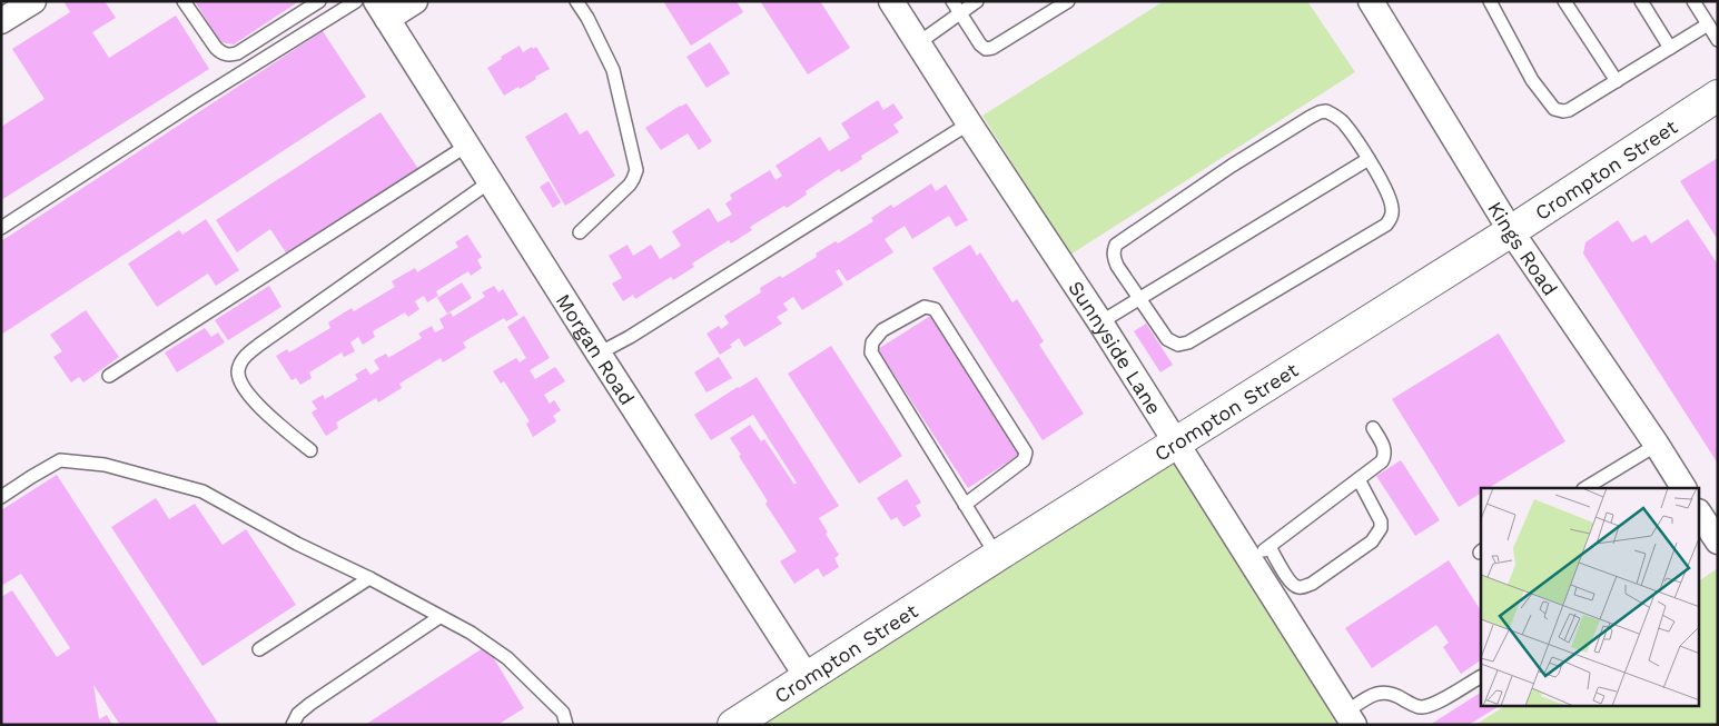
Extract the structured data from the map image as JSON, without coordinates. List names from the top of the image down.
{
  "streets": {
    "street": [
      "Crompton Street",
      "Kings Road",
      "Sunnyside Lane",
      "Morgan Road"
    ]
  },
  "crossings": [
    ["Crompton Street", "Kings Road"],
    ["Crompton Street", "Sunnyside Lane"],
    ["Crompton Street", "Morgan Road"]
  ]
}
